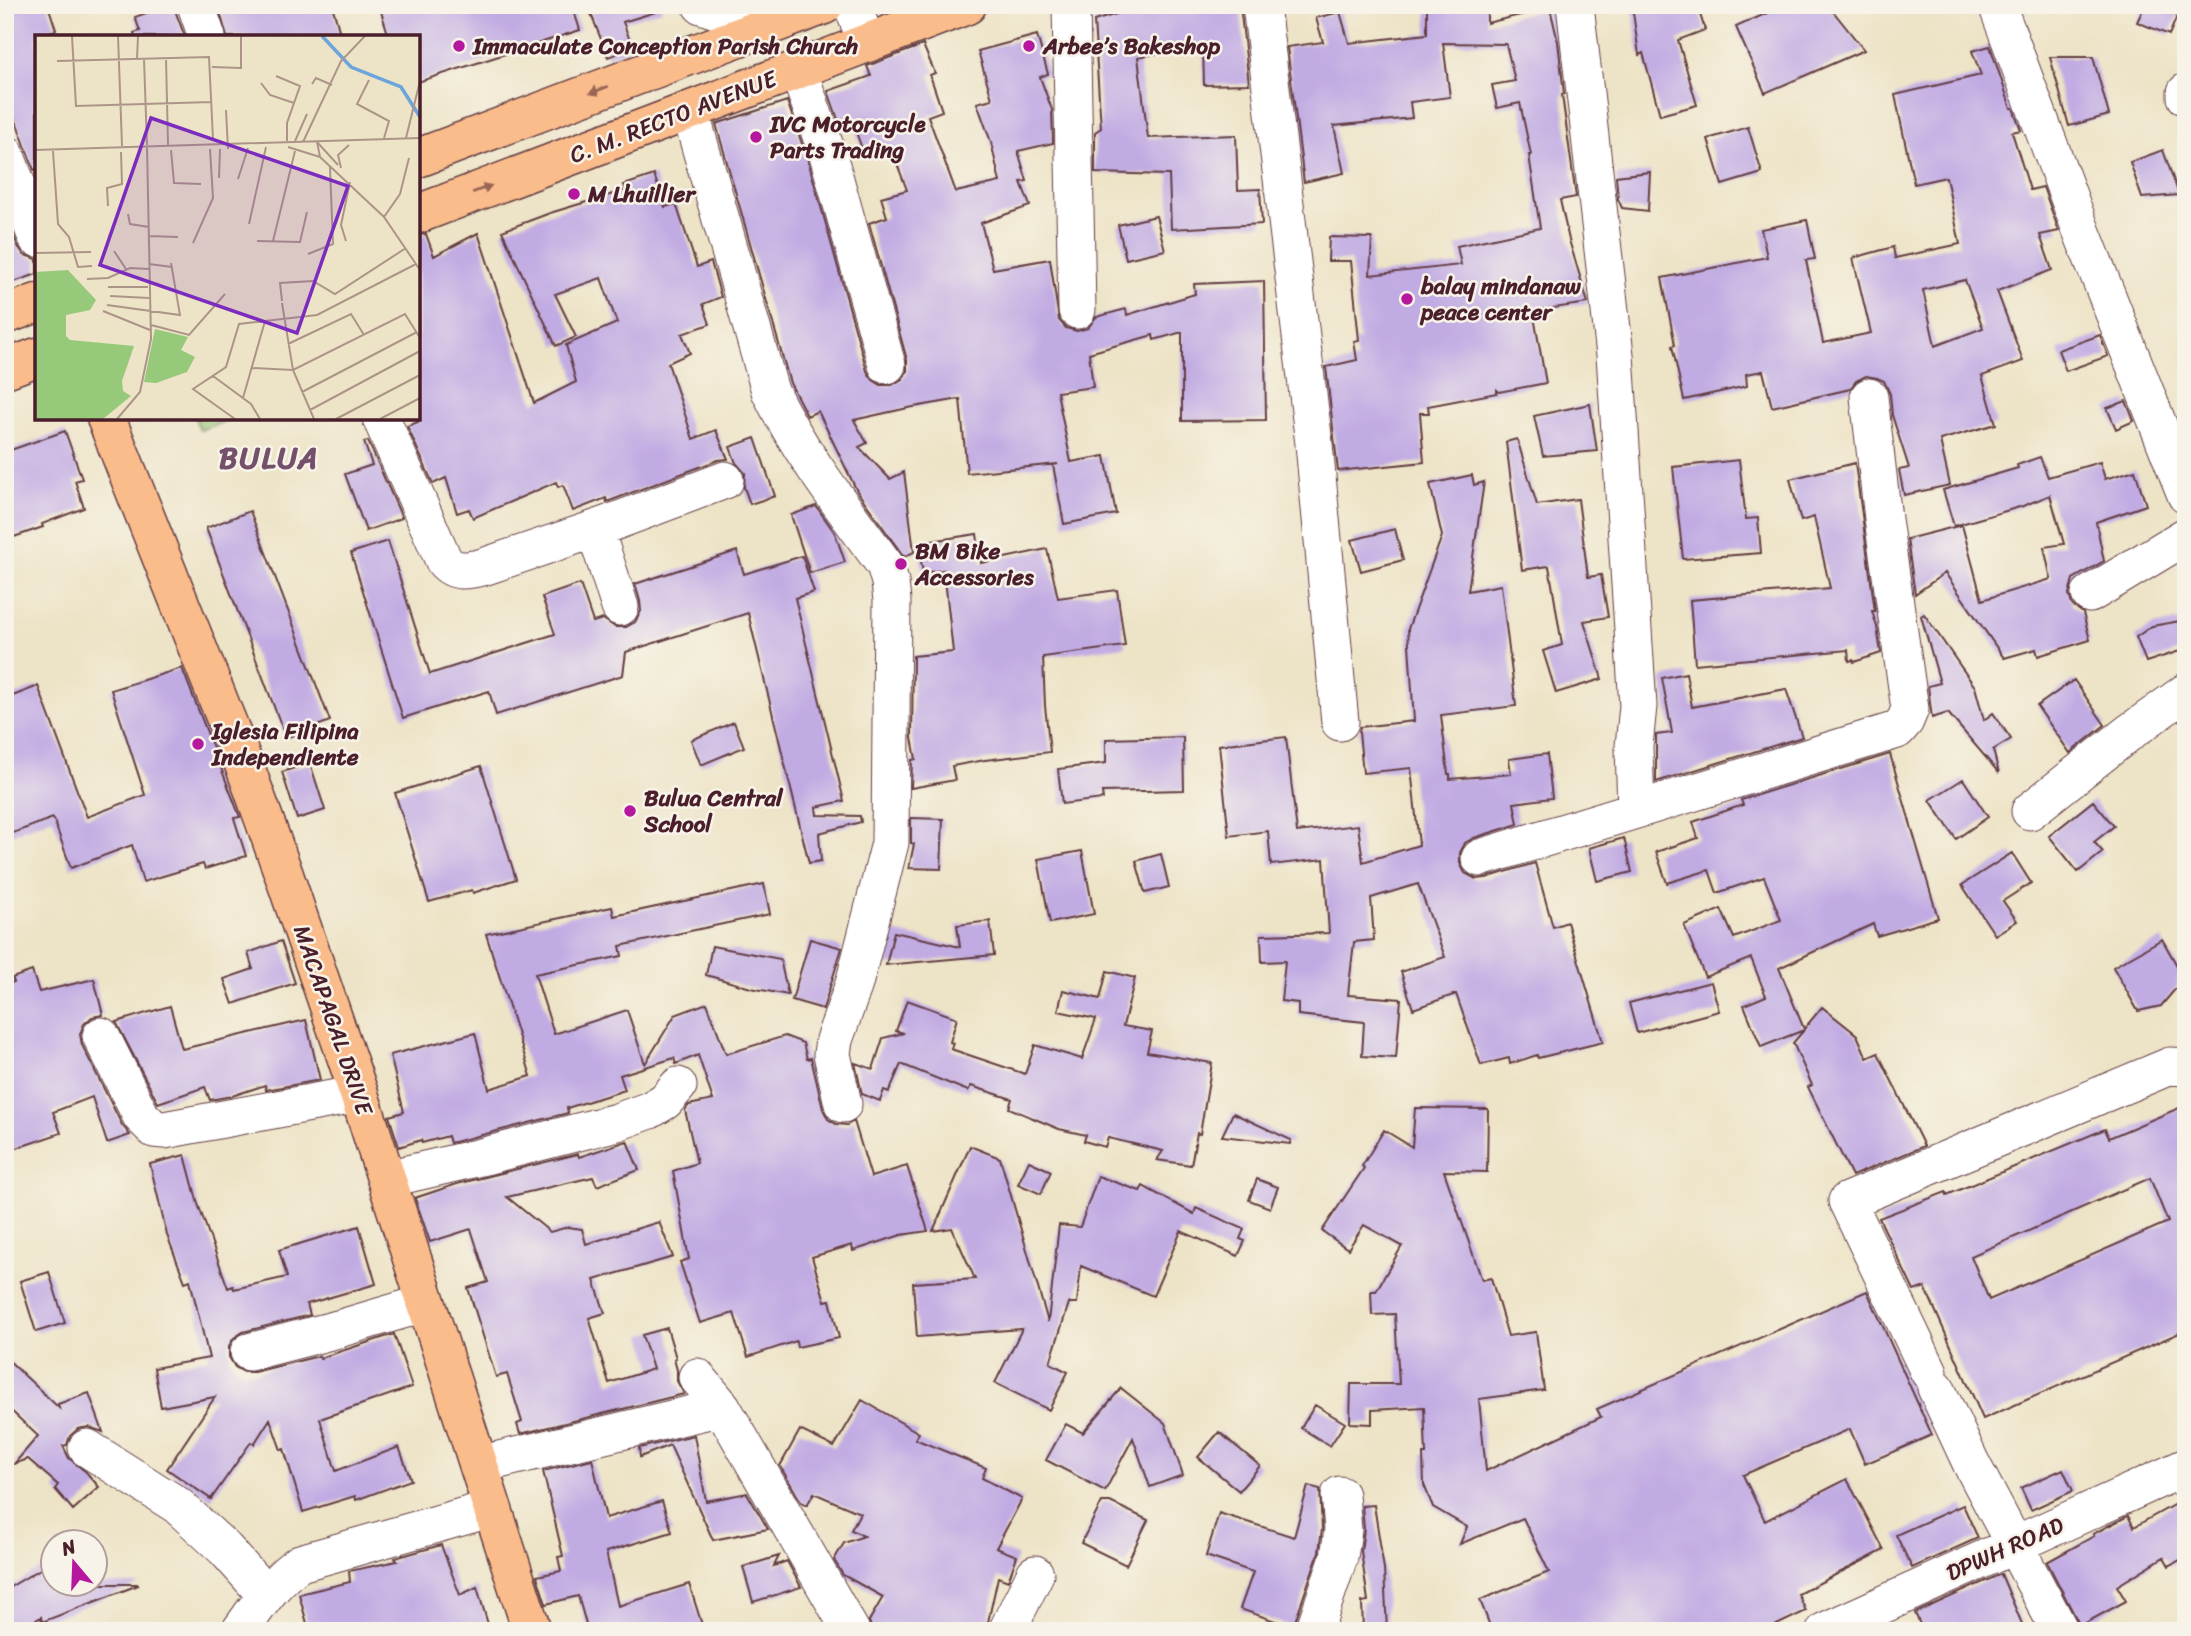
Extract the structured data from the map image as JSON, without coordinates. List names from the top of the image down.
{
  "streets": {
    "main road": ["C. M. RECTO AVENUE", "MACAPAGAL DRIVE"],
    "street": ["DPWH ROAD"]
  },
  "districts": ["BULUA"],
  "places": [
    "Immaculate Conception Parish Church",
    "Arbee’s Bakeshop",
    "IVC Motorcycle Parts Trading",
    "M Lhuillier",
    "balay mindanaw peace center",
    "BM Bike Accessories",
    "Iglesia Filipina Independiente",
    "Bulua Central School"
  ],
  "north": "top"
}
